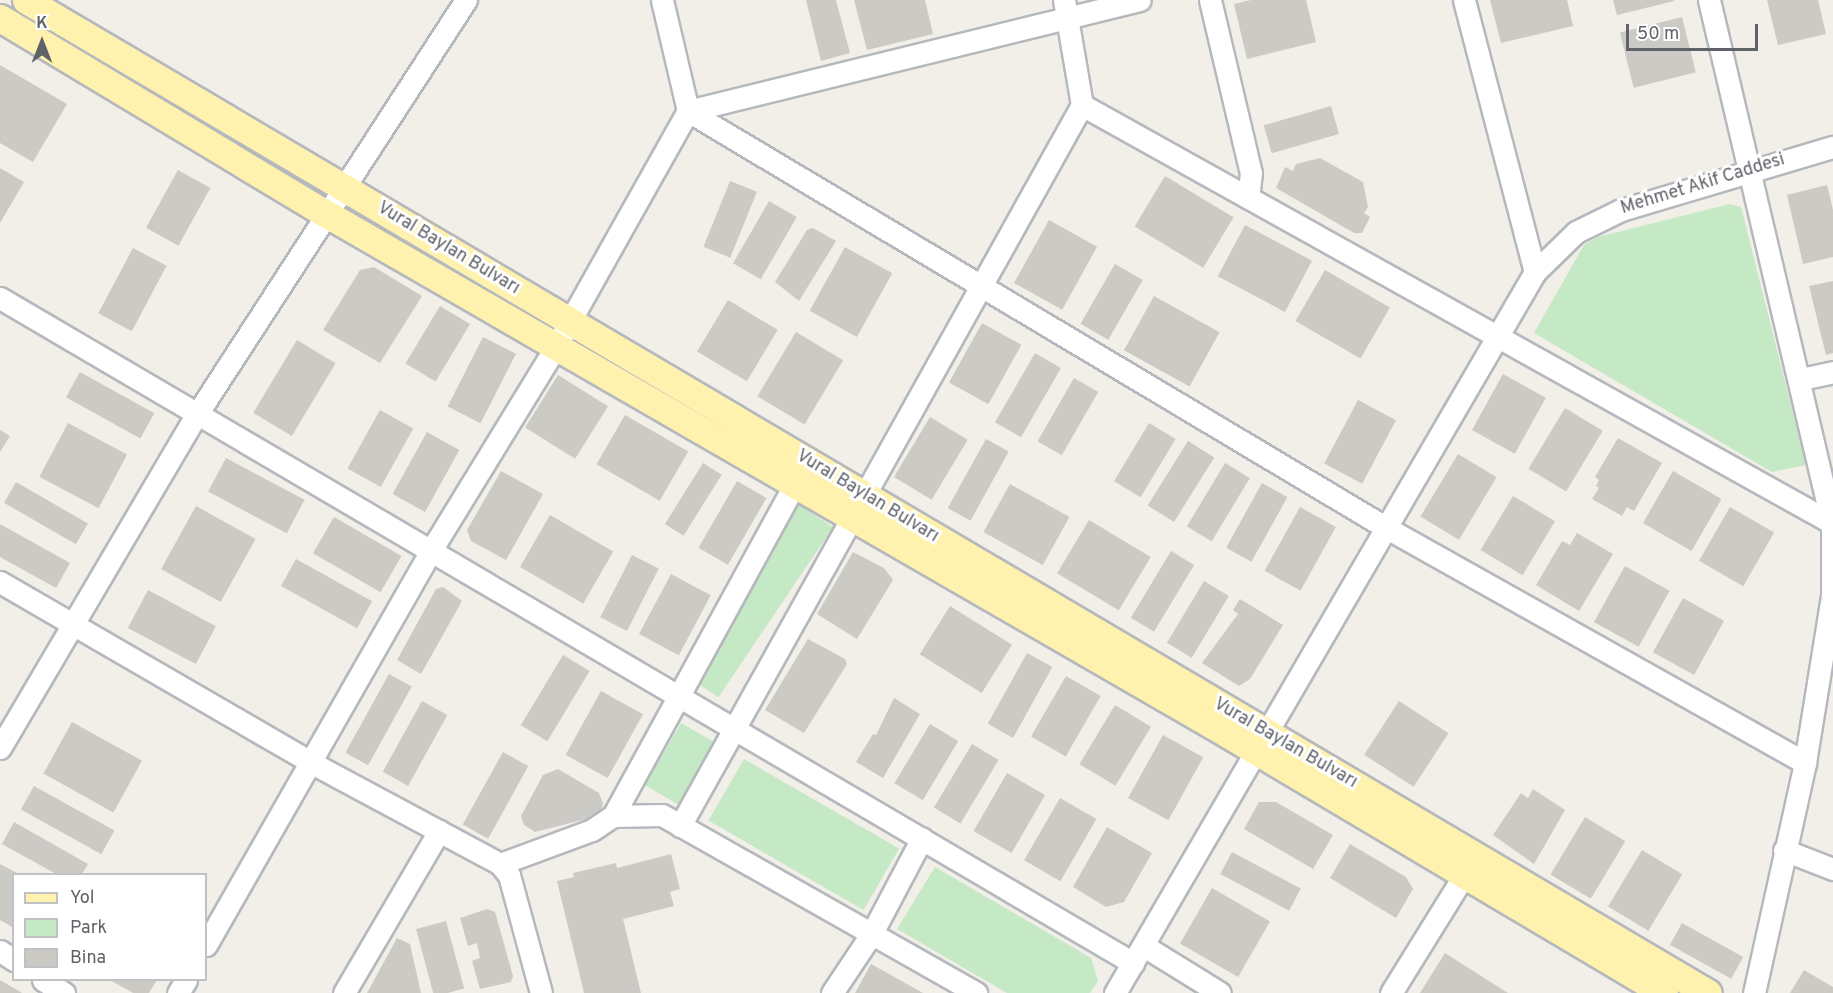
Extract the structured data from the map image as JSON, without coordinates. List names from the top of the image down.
{
  "streets": {
    "main road": ["Vural Baylan Bulvarı"],
    "street": ["Mehmet Akif Caddesi"]
  },
  "crossings": [
    ["Mehmet Akif Caddesi", "Vural Baylan Bulvarı"]
  ],
  "legend": ["Yol", "Park", "Bina"],
  "scale_bar": "50 m",
  "north": "top"
}
